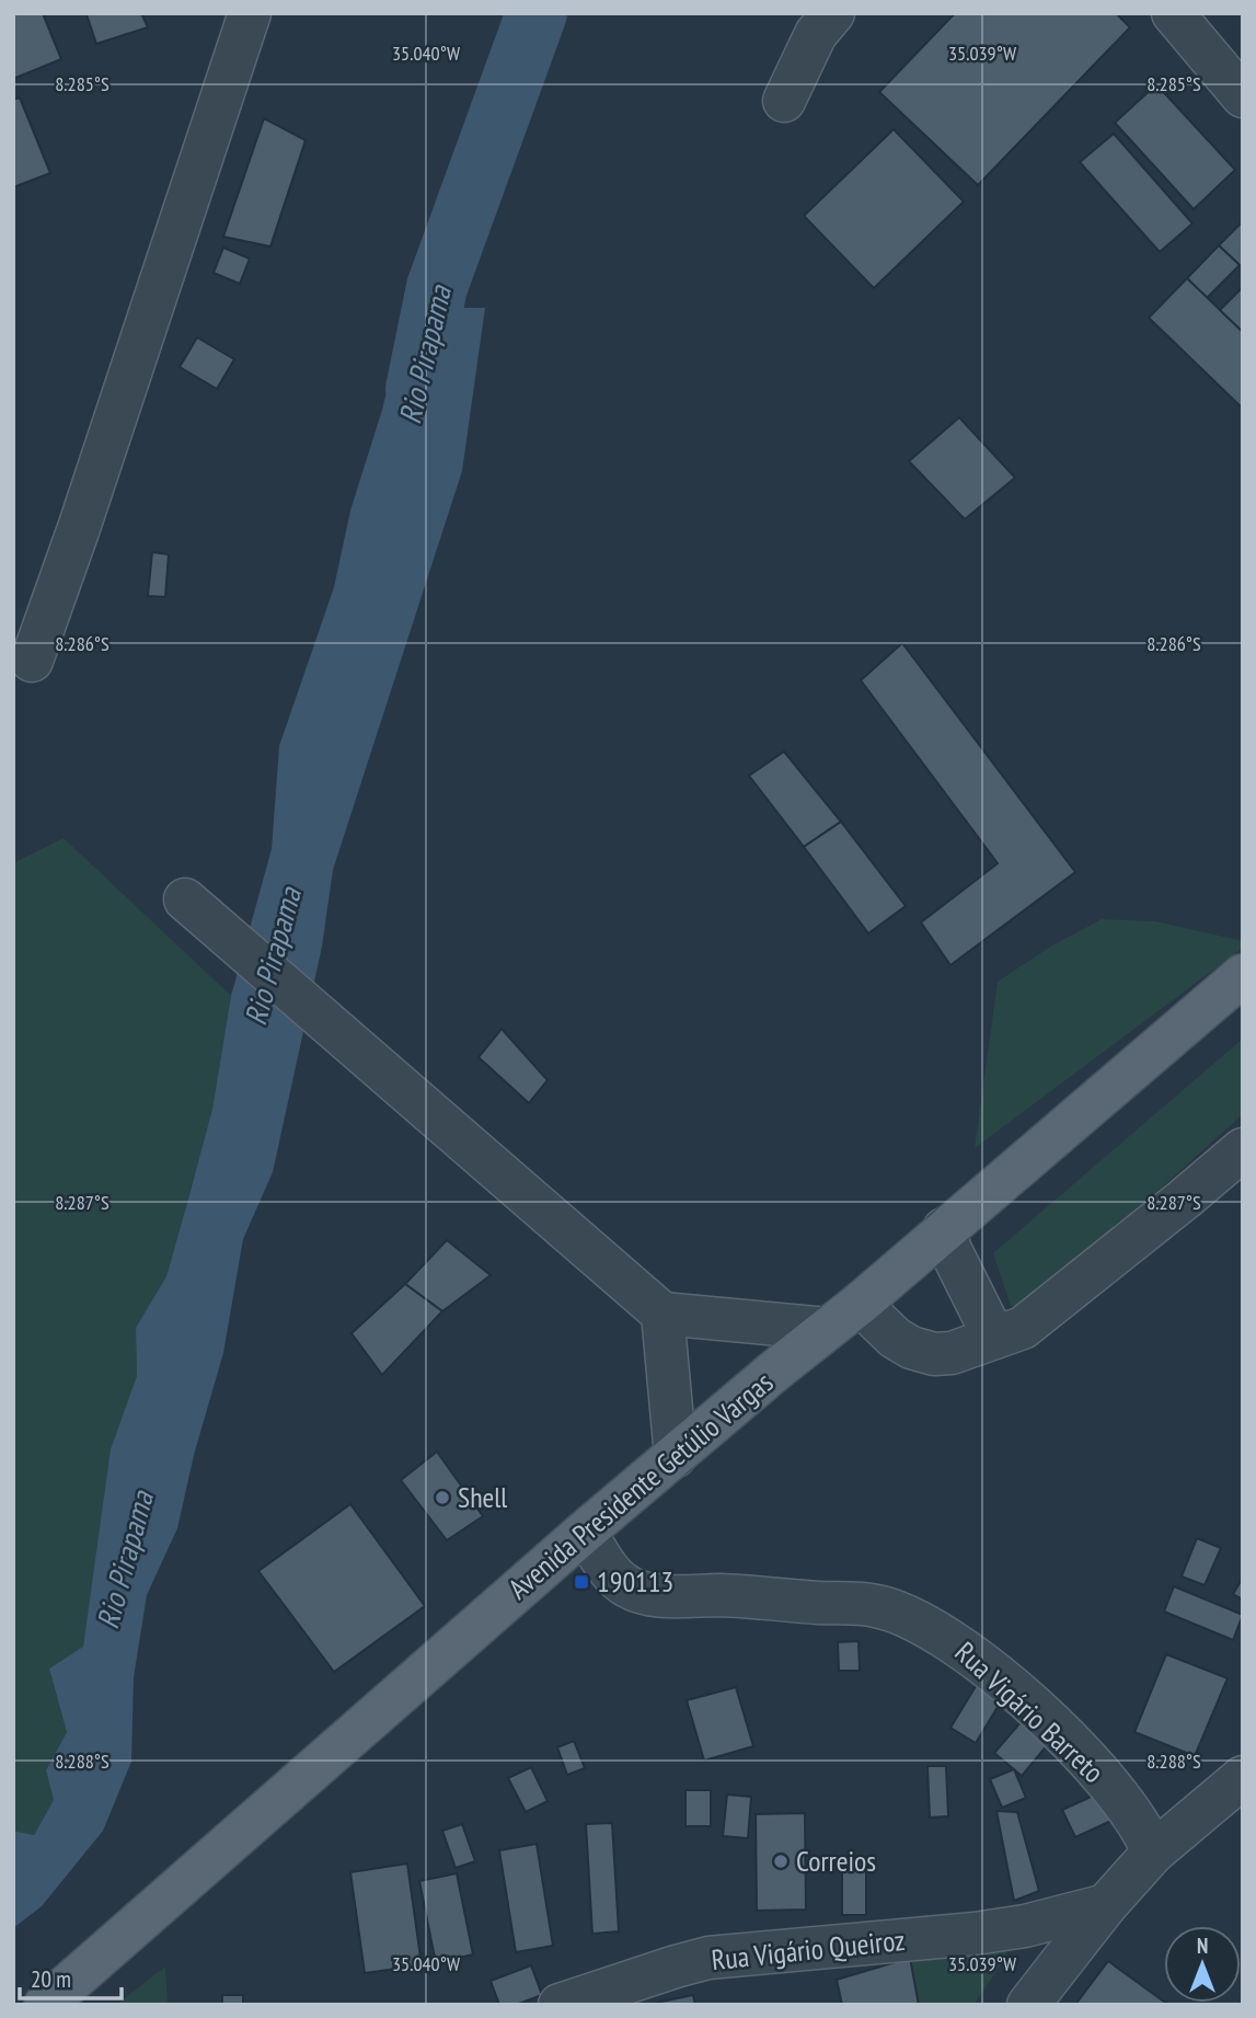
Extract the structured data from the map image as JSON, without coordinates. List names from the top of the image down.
{
  "streets": {
    "main road": ["Avenida Presidente Getúlio Vargas"],
    "street": ["Rua Vigário Barreto", "Rua Vigário Queiroz"]
  },
  "crossings": [
    ["Avenida Presidente Getúlio Vargas", "Rua Vigário Barreto"]
  ],
  "water": ["Rio Pirapama"],
  "places": {
    "other": ["Shell", "Correios"],
    "transit": ["190113"]
  },
  "scale_bar": "20 m",
  "north": "top",
  "coordinates": [
    "35.040°W",
    "35.039°W",
    "8.285°S",
    "8.286°S",
    "8.287°S",
    "8.288°S"
  ]
}
